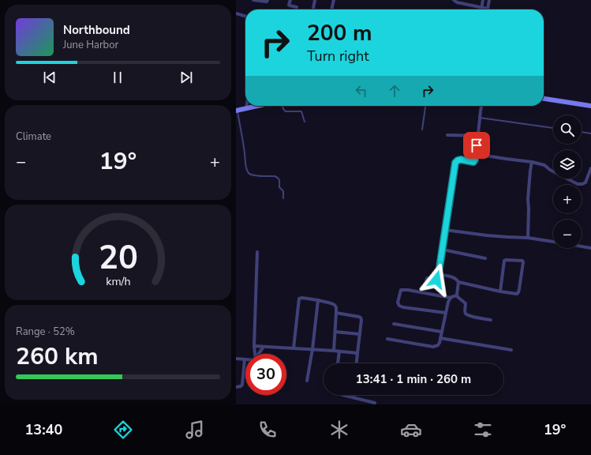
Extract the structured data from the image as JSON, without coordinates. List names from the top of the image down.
{
  "page": {
    "turn": ["200 m", "Turn right"],
    "song": ["Northbound", "June Harbor"],
    "tile": [
      "Climate",
      ["Range · 52%", "260 km"]
    ],
    "map_buttons": ["+", "−"],
    "heat": ["−", "19°", "+"],
    "limit": "30",
    "trip": "13:41 · 1 min · 260 m",
    "tabs": ["13:40", "19°"],
    "gauge": ["20", "km/h"]
  }
}
